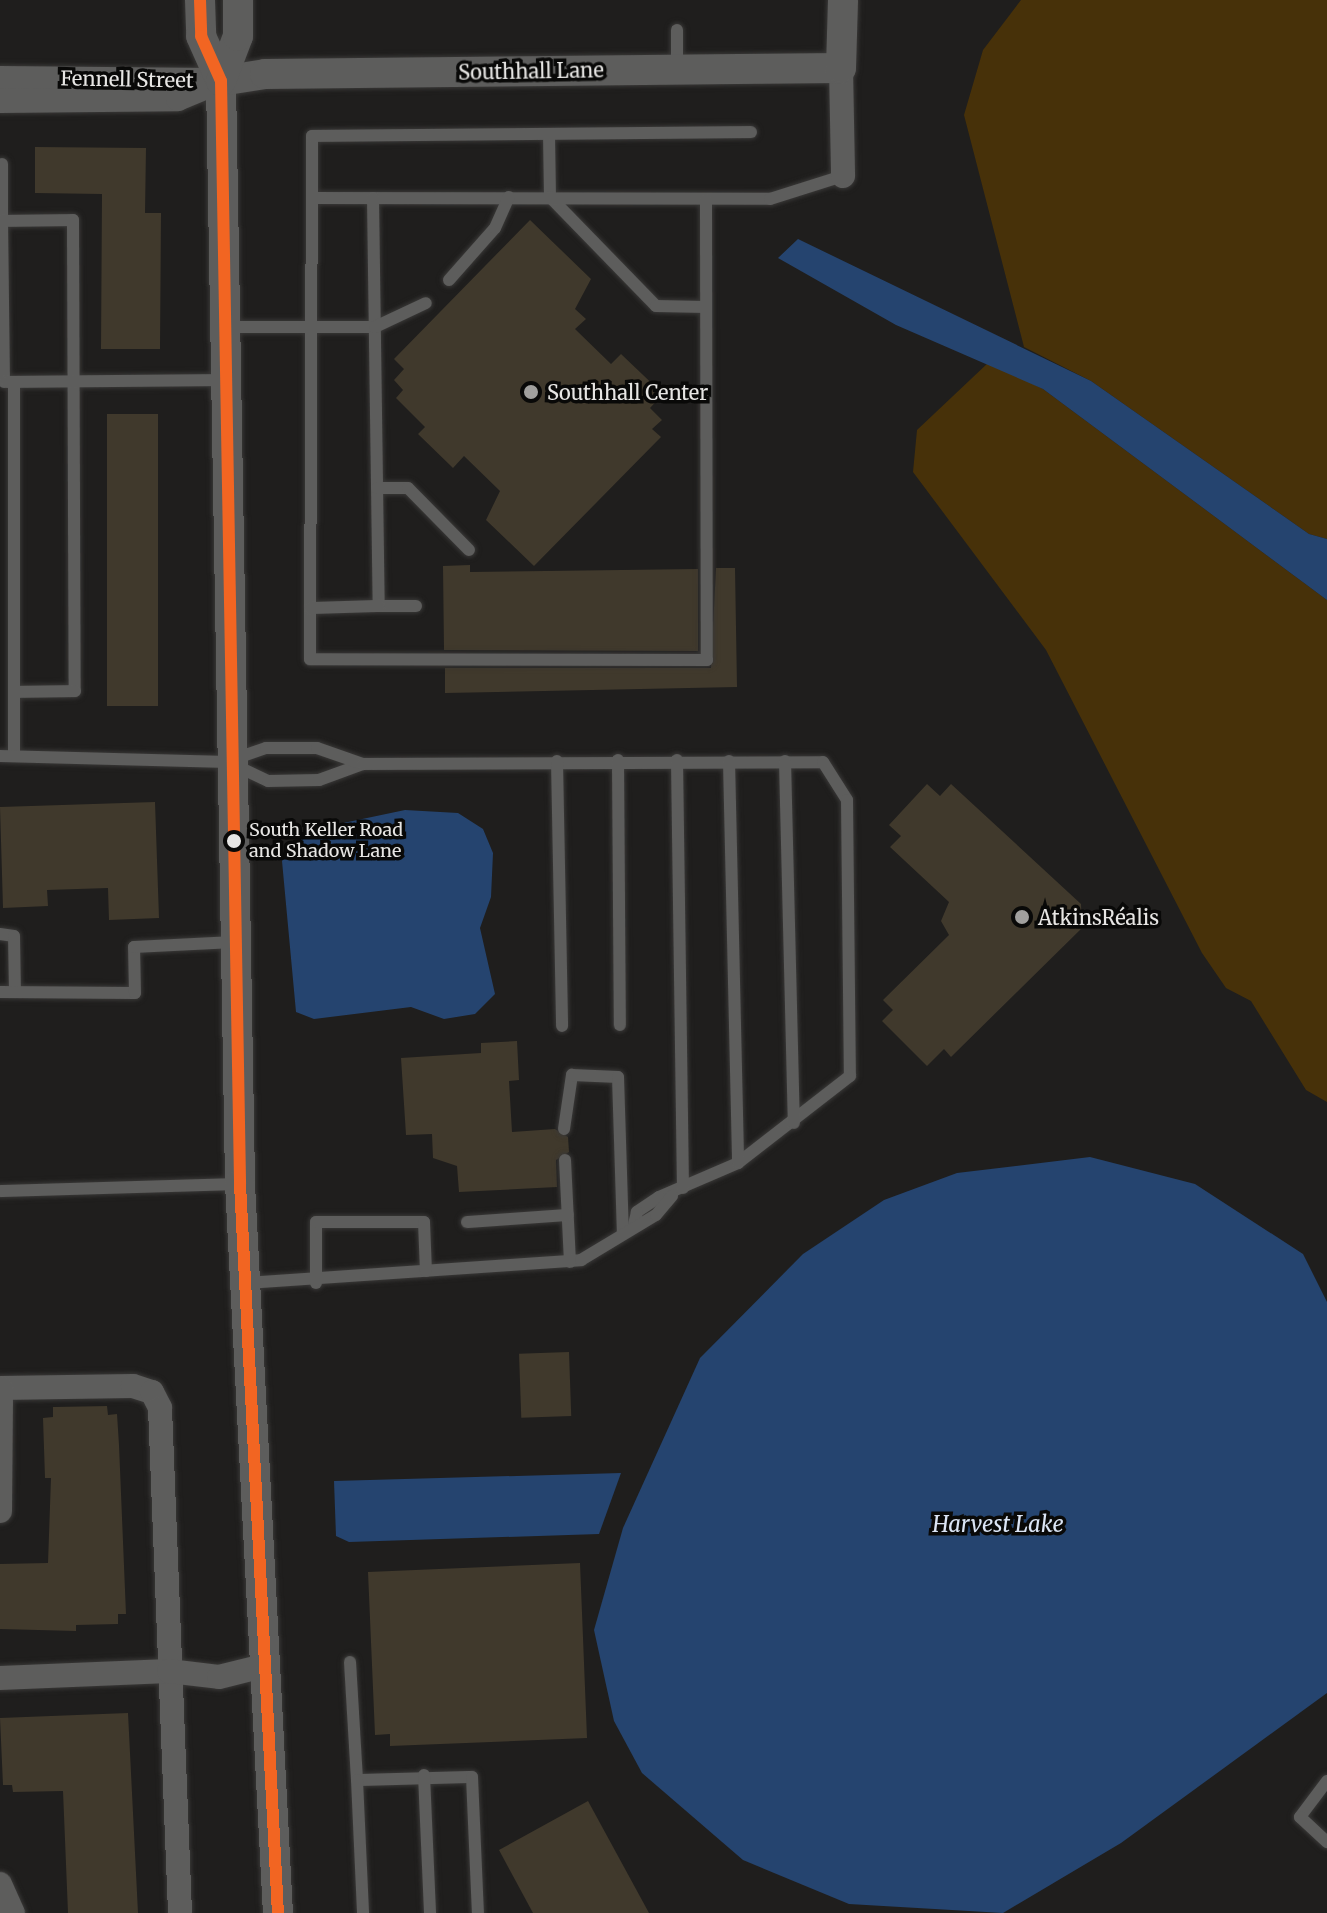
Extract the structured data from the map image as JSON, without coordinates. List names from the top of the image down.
{
  "streets": {
    "street": ["Southhall Lane", "Fennell Street"]
  },
  "crossings": [
    ["Southhall Lane", "Fennell Street"]
  ],
  "water": ["Harvest Lake"],
  "places": ["Southhall Center", "South Keller Road and Shadow Lane", "AtkinsRéalis"]
}
